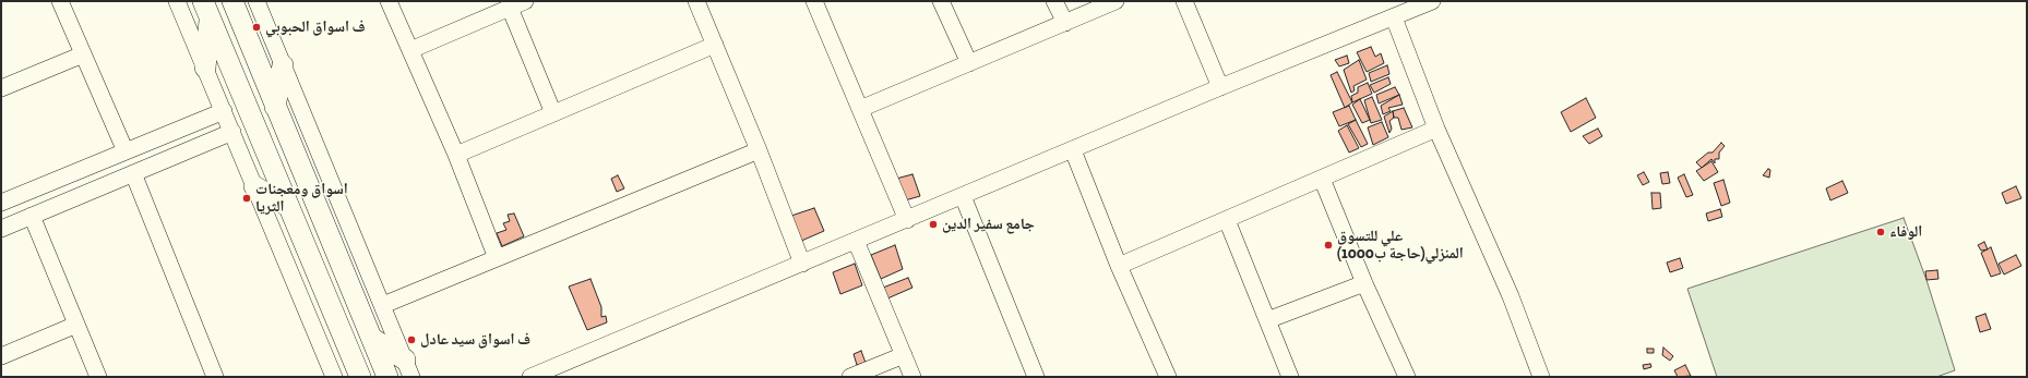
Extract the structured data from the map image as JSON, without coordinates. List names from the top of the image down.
{
  "places": [
    "ف اسواق الحبوبي",
    "اسواق ومعجنات الثريا",
    "جامع سفير الدين",
    "الوفاء",
    "علي للتسوق المنزلي(حاجة ب1000)",
    "ف اسواق سيد عادل"
  ]
}
